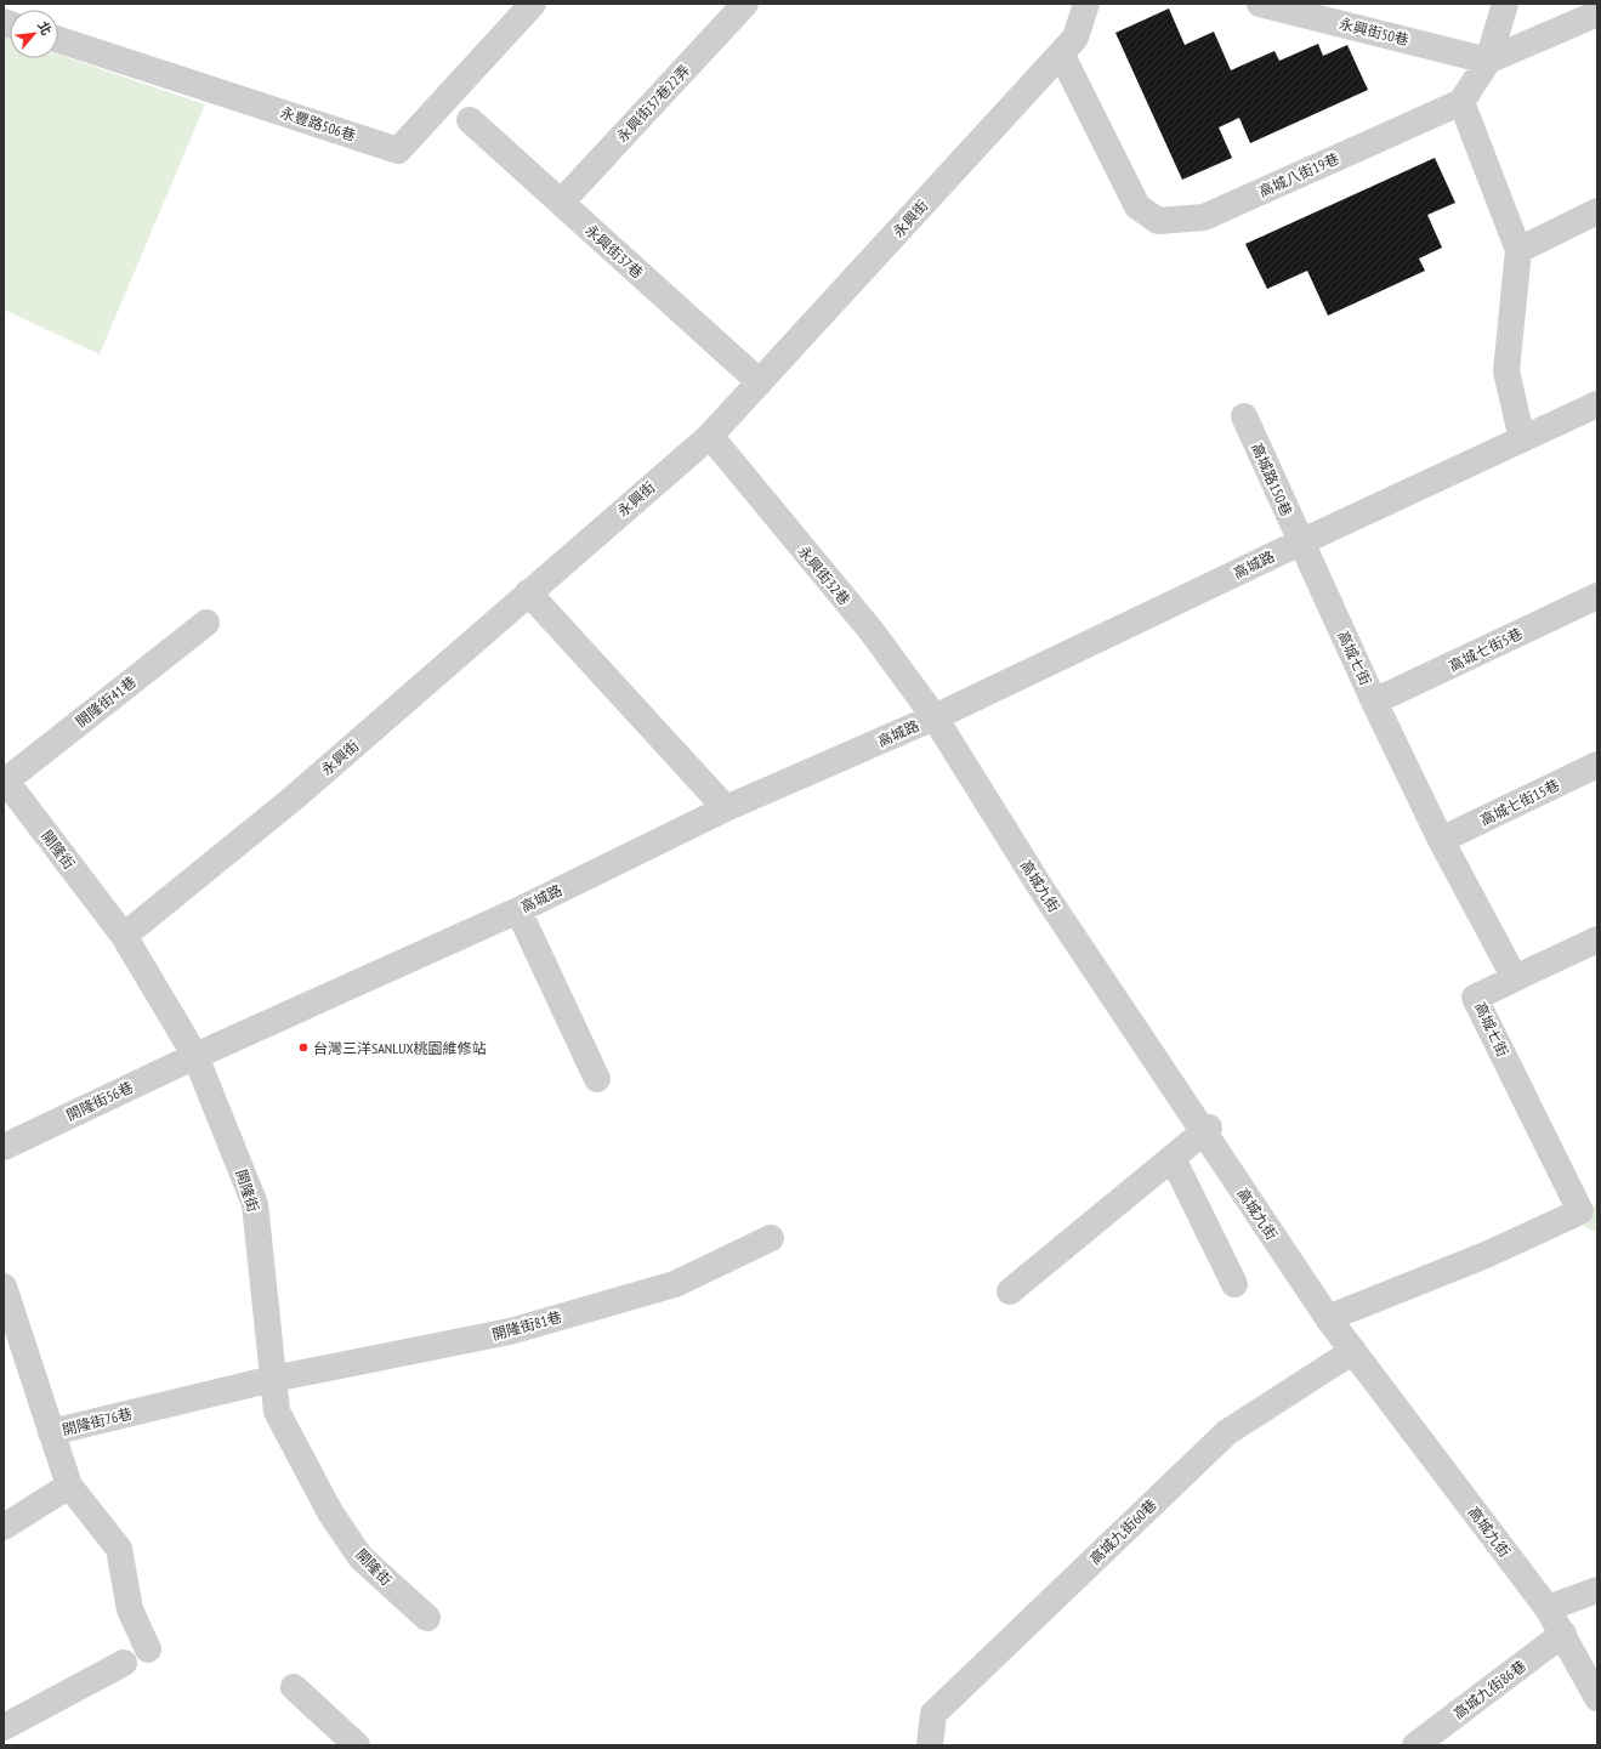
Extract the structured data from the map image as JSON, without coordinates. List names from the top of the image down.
{
  "streets": {
    "street": [
      "永興街50巷",
      "永興街37巷22弄",
      "永豐路506巷",
      "高城八街19巷",
      "永興街",
      "永興街37巷",
      "高城路150巷",
      "高城路",
      "永興街32巷",
      "高城七街5巷",
      "高城七街",
      "開隆街41巷",
      "高城七街15巷",
      "開隆街",
      "高城九街",
      "開隆街56巷",
      "開隆街81巷",
      "開隆街76巷",
      "高城九街60巷",
      "高城九街86巷"
    ]
  },
  "crossings": [
    ["永興街37巷22弄", "永興街37巷"],
    ["高城八街19巷", "永興街"],
    ["永興街", "永興街37巷"],
    ["永興街", "永興街32巷"],
    ["永興街", "開隆街"],
    ["高城路150巷", "高城路"],
    ["高城路150巷", "高城七街"],
    ["高城路", "永興街32巷"],
    ["高城路", "高城七街"],
    ["高城路", "開隆街"],
    ["高城路", "高城九街"],
    ["高城路", "開隆街56巷"],
    ["永興街32巷", "高城九街"],
    ["高城七街5巷", "高城七街"],
    ["高城七街", "高城七街15巷"],
    ["高城七街", "高城九街"],
    ["開隆街41巷", "開隆街"],
    ["開隆街", "開隆街56巷"],
    ["開隆街", "開隆街81巷"],
    ["開隆街", "開隆街76巷"],
    ["高城九街", "高城九街60巷"],
    ["高城九街", "高城九街86巷"],
    ["開隆街81巷", "開隆街76巷"]
  ],
  "places": ["台灣三洋SANLUX桃園維修站"],
  "north": "top right"
}
